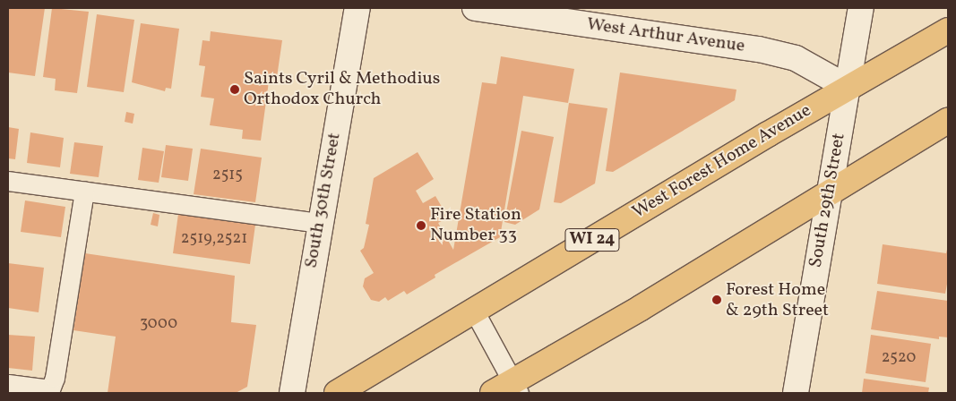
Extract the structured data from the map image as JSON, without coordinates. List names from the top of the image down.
{
  "streets": {
    "main road": ["West Forest Home Avenue", "WI 24"],
    "street": ["West Arthur Avenue", "South 30th Street", "South 29th Street"]
  },
  "crossings": [
    ["West Arthur Avenue", "West Forest Home Avenue"],
    ["West Arthur Avenue", "South 29th Street"],
    ["West Forest Home Avenue", "South 29th Street"]
  ],
  "places": ["Saints Cyril & Methodius Orthodox Church", "Fire Station Number 33", "Forest Home & 29th Street"],
  "house_numbers": [
    "2515",
    "2519,2521",
    "3000",
    "2520"
  ]
}
